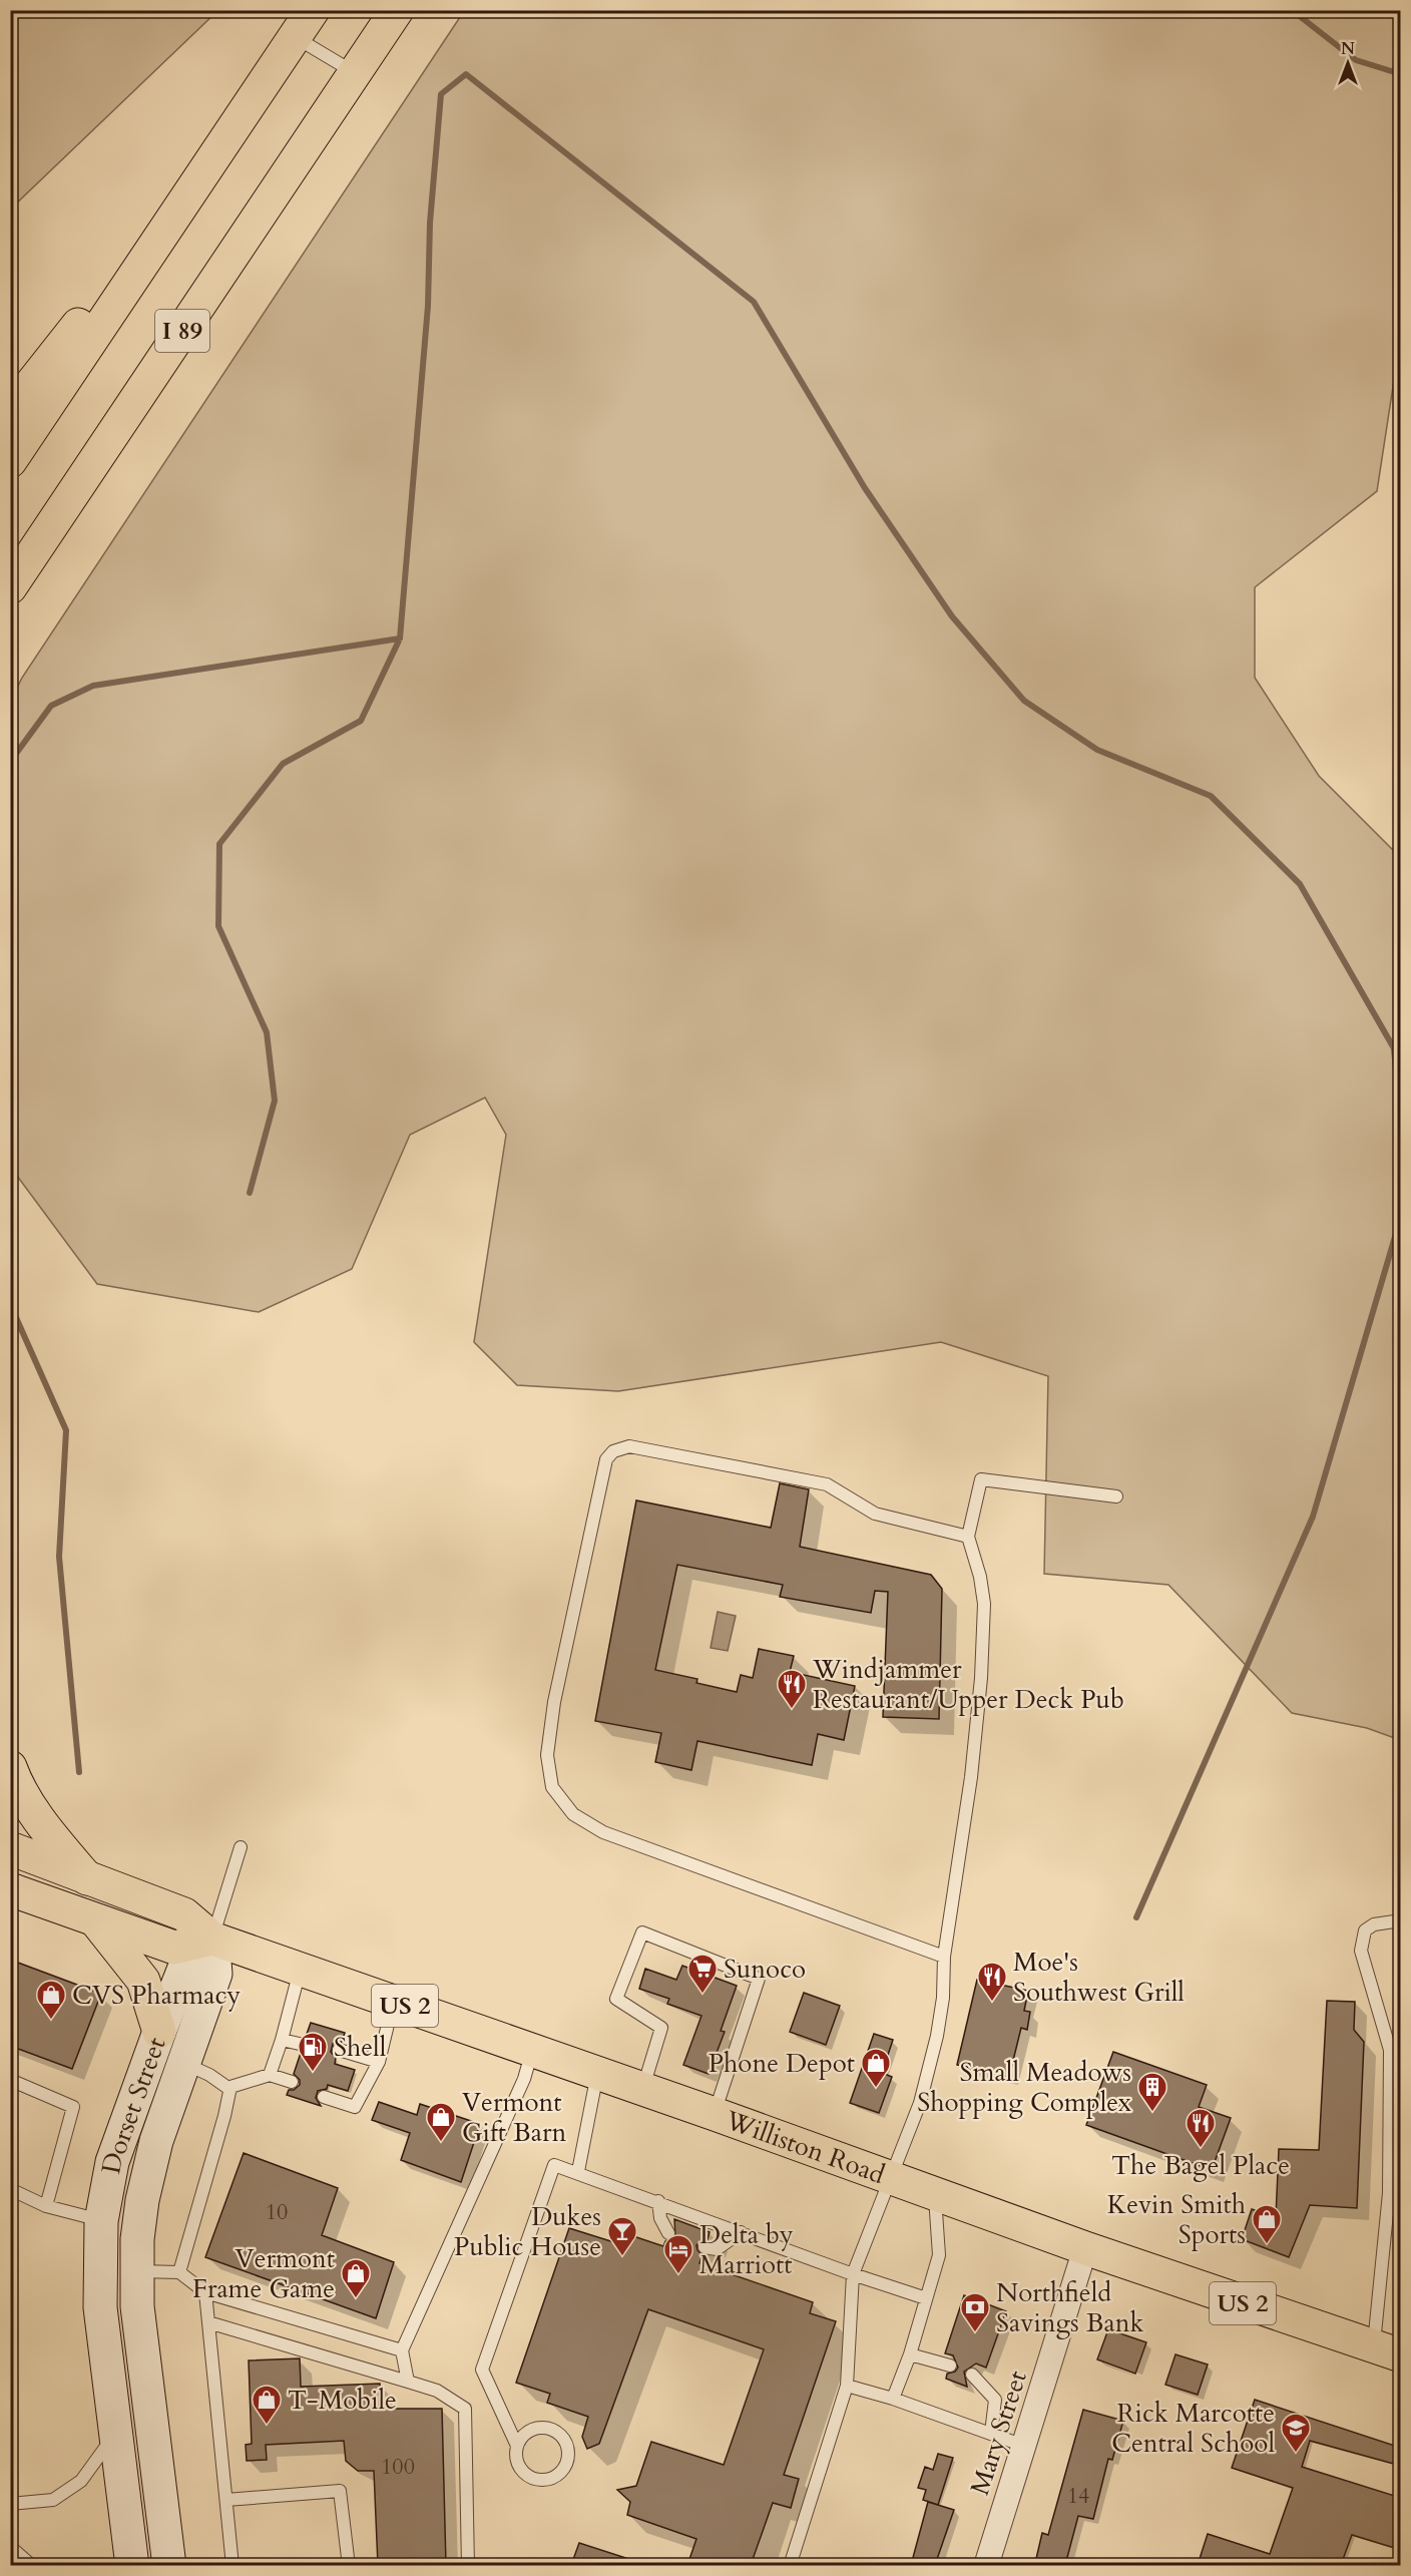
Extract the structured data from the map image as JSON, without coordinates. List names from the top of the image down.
{
  "streets": {
    "main road": [
      "I 89",
      "US 2",
      "Dorset Street",
      "Williston Road"
    ],
    "street": ["Mary Street"]
  },
  "crossings": [
    ["Dorset Street", "Williston Road"],
    ["Williston Road", "Mary Street"]
  ],
  "places": {
    "restaurant": ["Windjammer Restaurant/Upper Deck Pub", "Moe's Southwest Grill", "The Bagel Place"],
    "supermarket": ["Sunoco"],
    "shop": [
      "CVS Pharmacy",
      "Phone Depot",
      "Vermont Gift Barn",
      "Kevin Smith Sports",
      "Vermont Frame Game",
      "T-Mobile"
    ],
    "fuel station": ["Shell"],
    "building": ["Small Meadows Shopping Complex"],
    "bar": ["Dukes Public House"],
    "hotel": ["Delta by Marriott"],
    "bank": ["Northfield Savings Bank"],
    "school or university": ["Rick Marcotte Central School"]
  },
  "house_numbers": ["10", "100", "14"],
  "north": "top"
}
